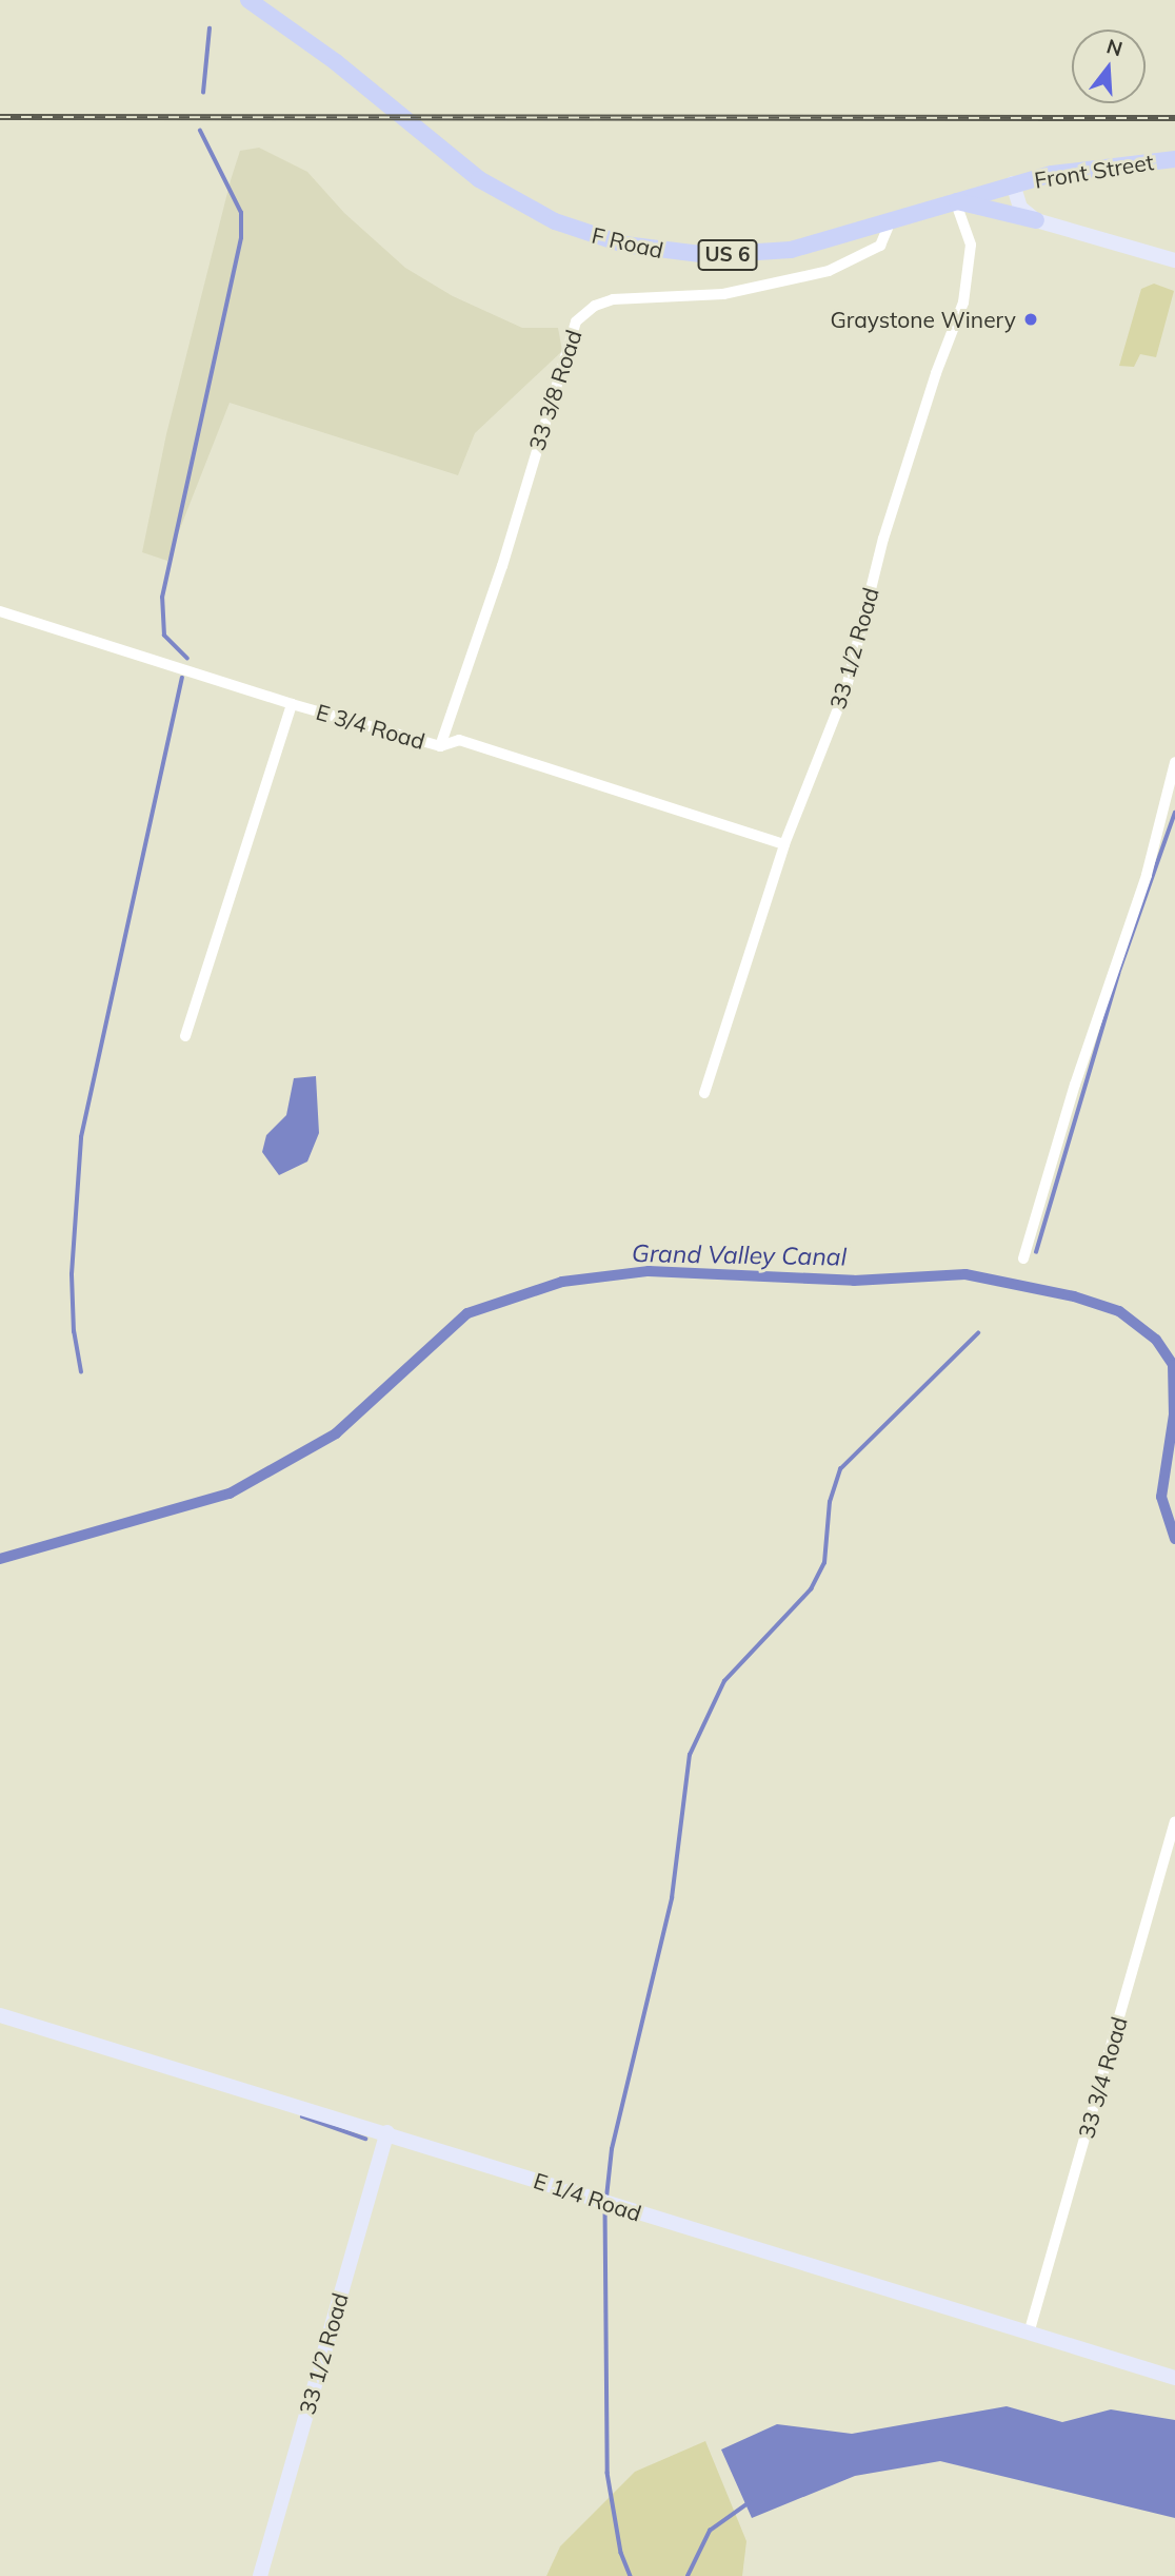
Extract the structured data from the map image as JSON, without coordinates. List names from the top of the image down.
{
  "streets": {
    "main road": ["Front Street", "F Road", "US 6"],
    "street": [
      "33 3/8 Road",
      "33 1/2 Road",
      "E 3/4 Road",
      "33 3/4 Road",
      "E 1/4 Road"
    ]
  },
  "crossings": [
    ["Front Street", "F Road"],
    ["F Road", "33 3/8 Road"],
    ["F Road", "33 1/2 Road"],
    ["33 3/8 Road", "E 3/4 Road"],
    ["33 1/2 Road", "E 3/4 Road"],
    ["33 1/2 Road", "E 1/4 Road"],
    ["33 3/4 Road", "E 1/4 Road"]
  ],
  "water": ["Grand Valley Canal"],
  "places": ["Graystone Winery"],
  "north": "top"
}
